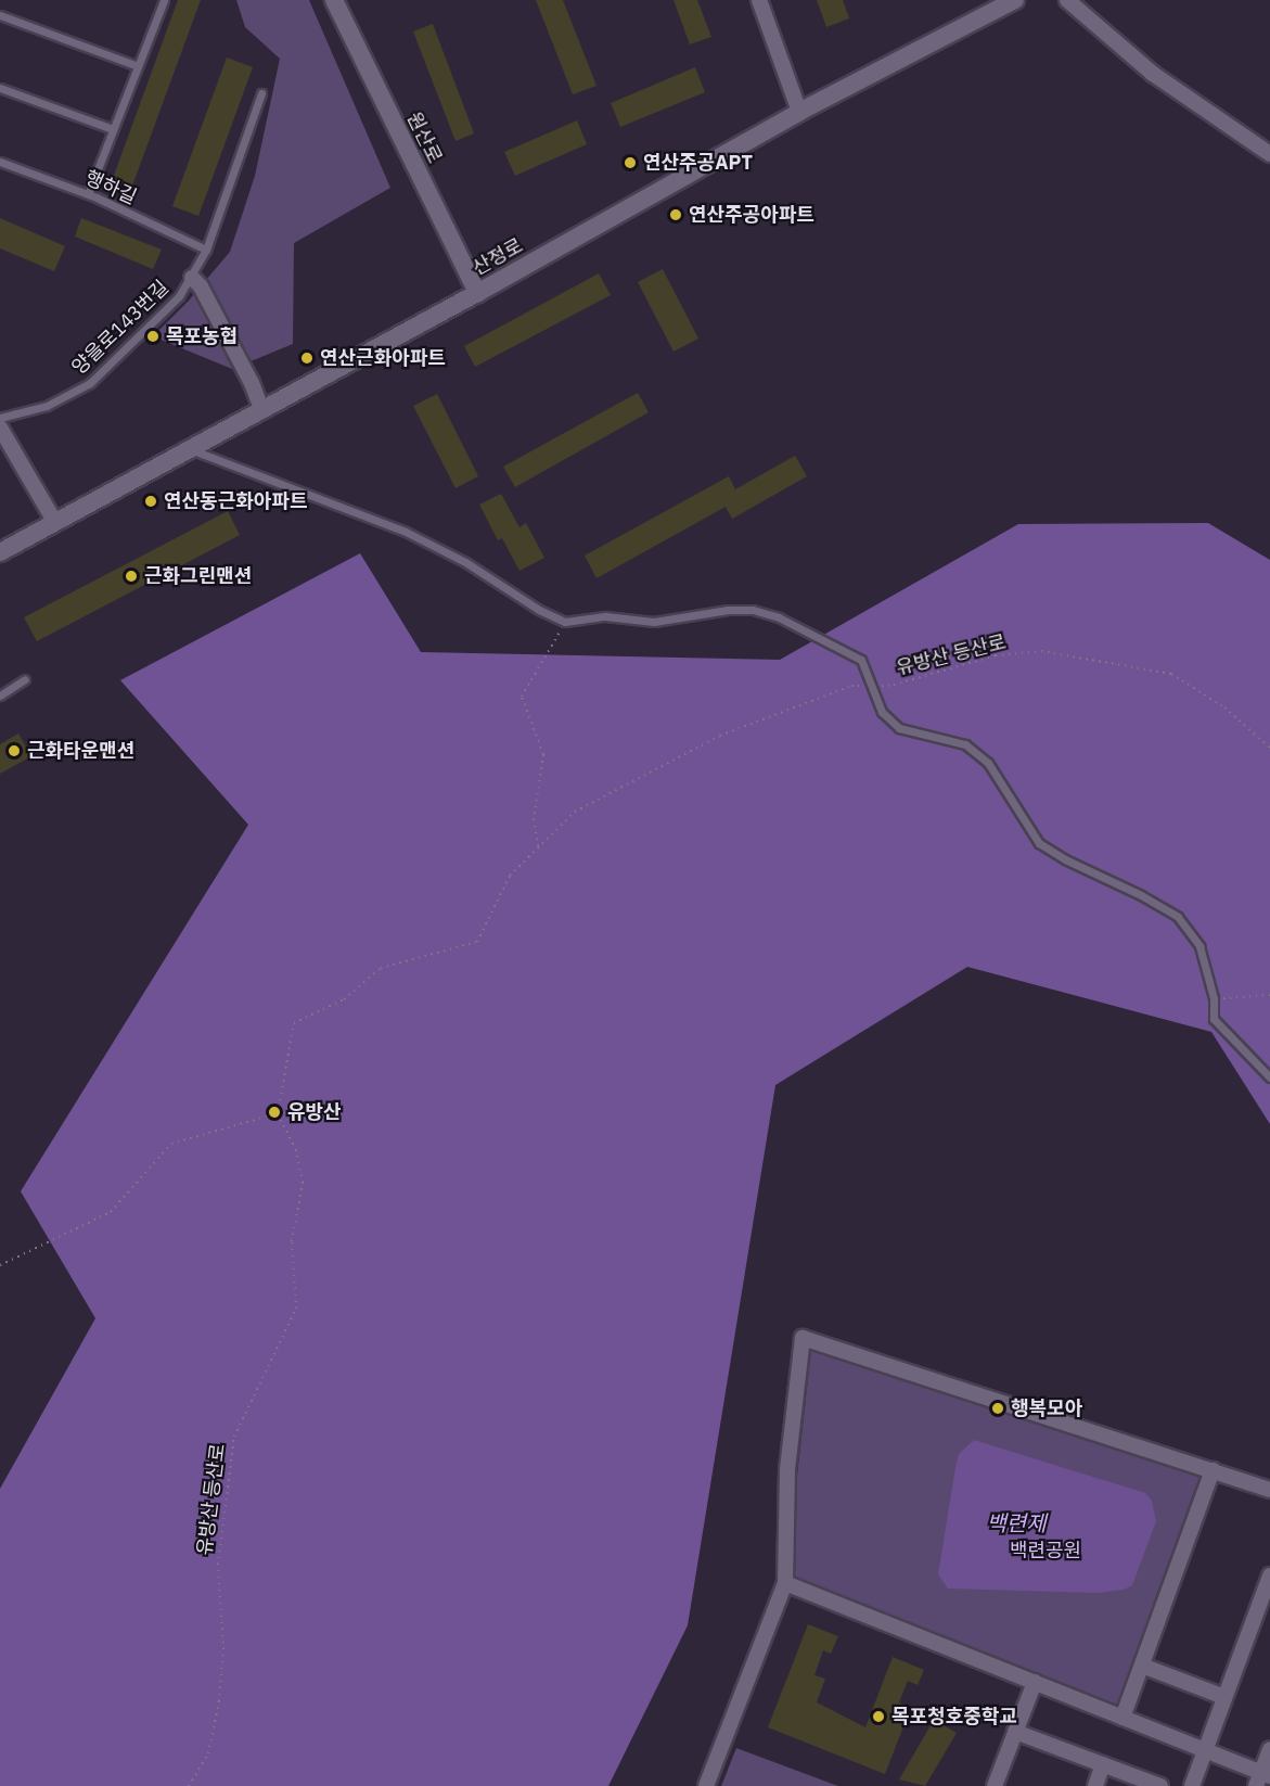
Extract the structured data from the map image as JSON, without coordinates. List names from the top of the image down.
{
  "streets": {
    "street": ["원산로", "산정로"],
    "lane": ["행하길", "양을로143번길"],
    "path": ["유방산 등산로"]
  },
  "crossings": [
    ["원산로", "산정로"],
    ["행하길", "양을로143번길"]
  ],
  "water": ["백련제"],
  "parks": ["백련공원"],
  "places": [
    "연산주공APT",
    "연산주공아파트",
    "목포농협",
    "연산근화아파트",
    "연산동근화아파트",
    "근화그린맨션",
    "근화타운맨션",
    "유방산",
    "행복모아",
    "목포청호중학교"
  ]
}
